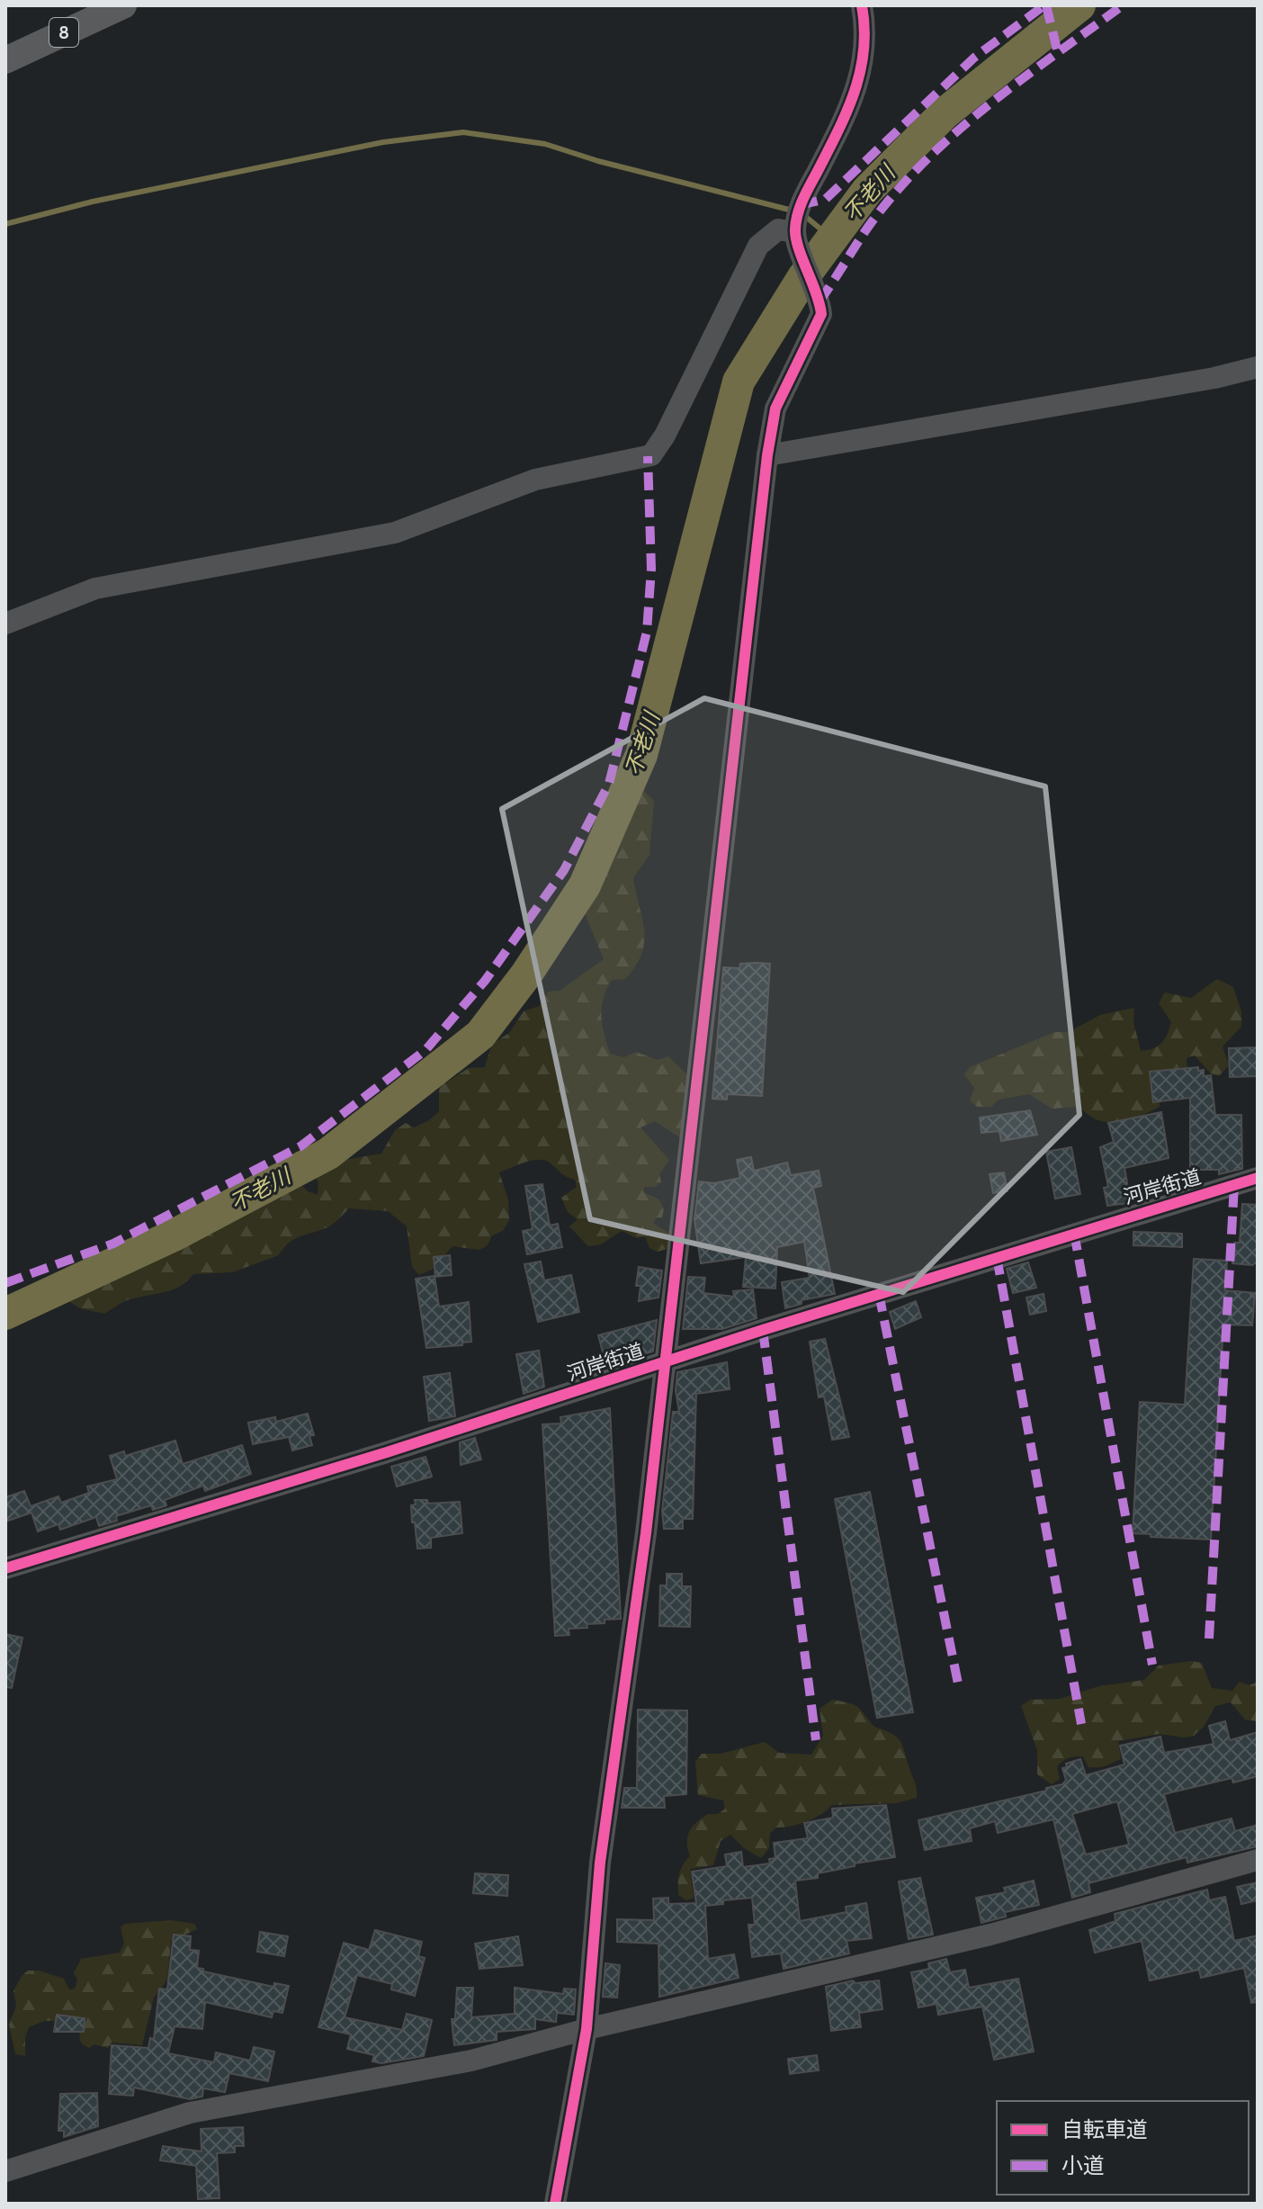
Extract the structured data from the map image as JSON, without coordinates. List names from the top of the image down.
{
  "streets": {
    "main road": ["8"],
    "street": ["河岸街道"]
  },
  "water": ["不老川"],
  "legend": ["自転車道", "小道"]
}
